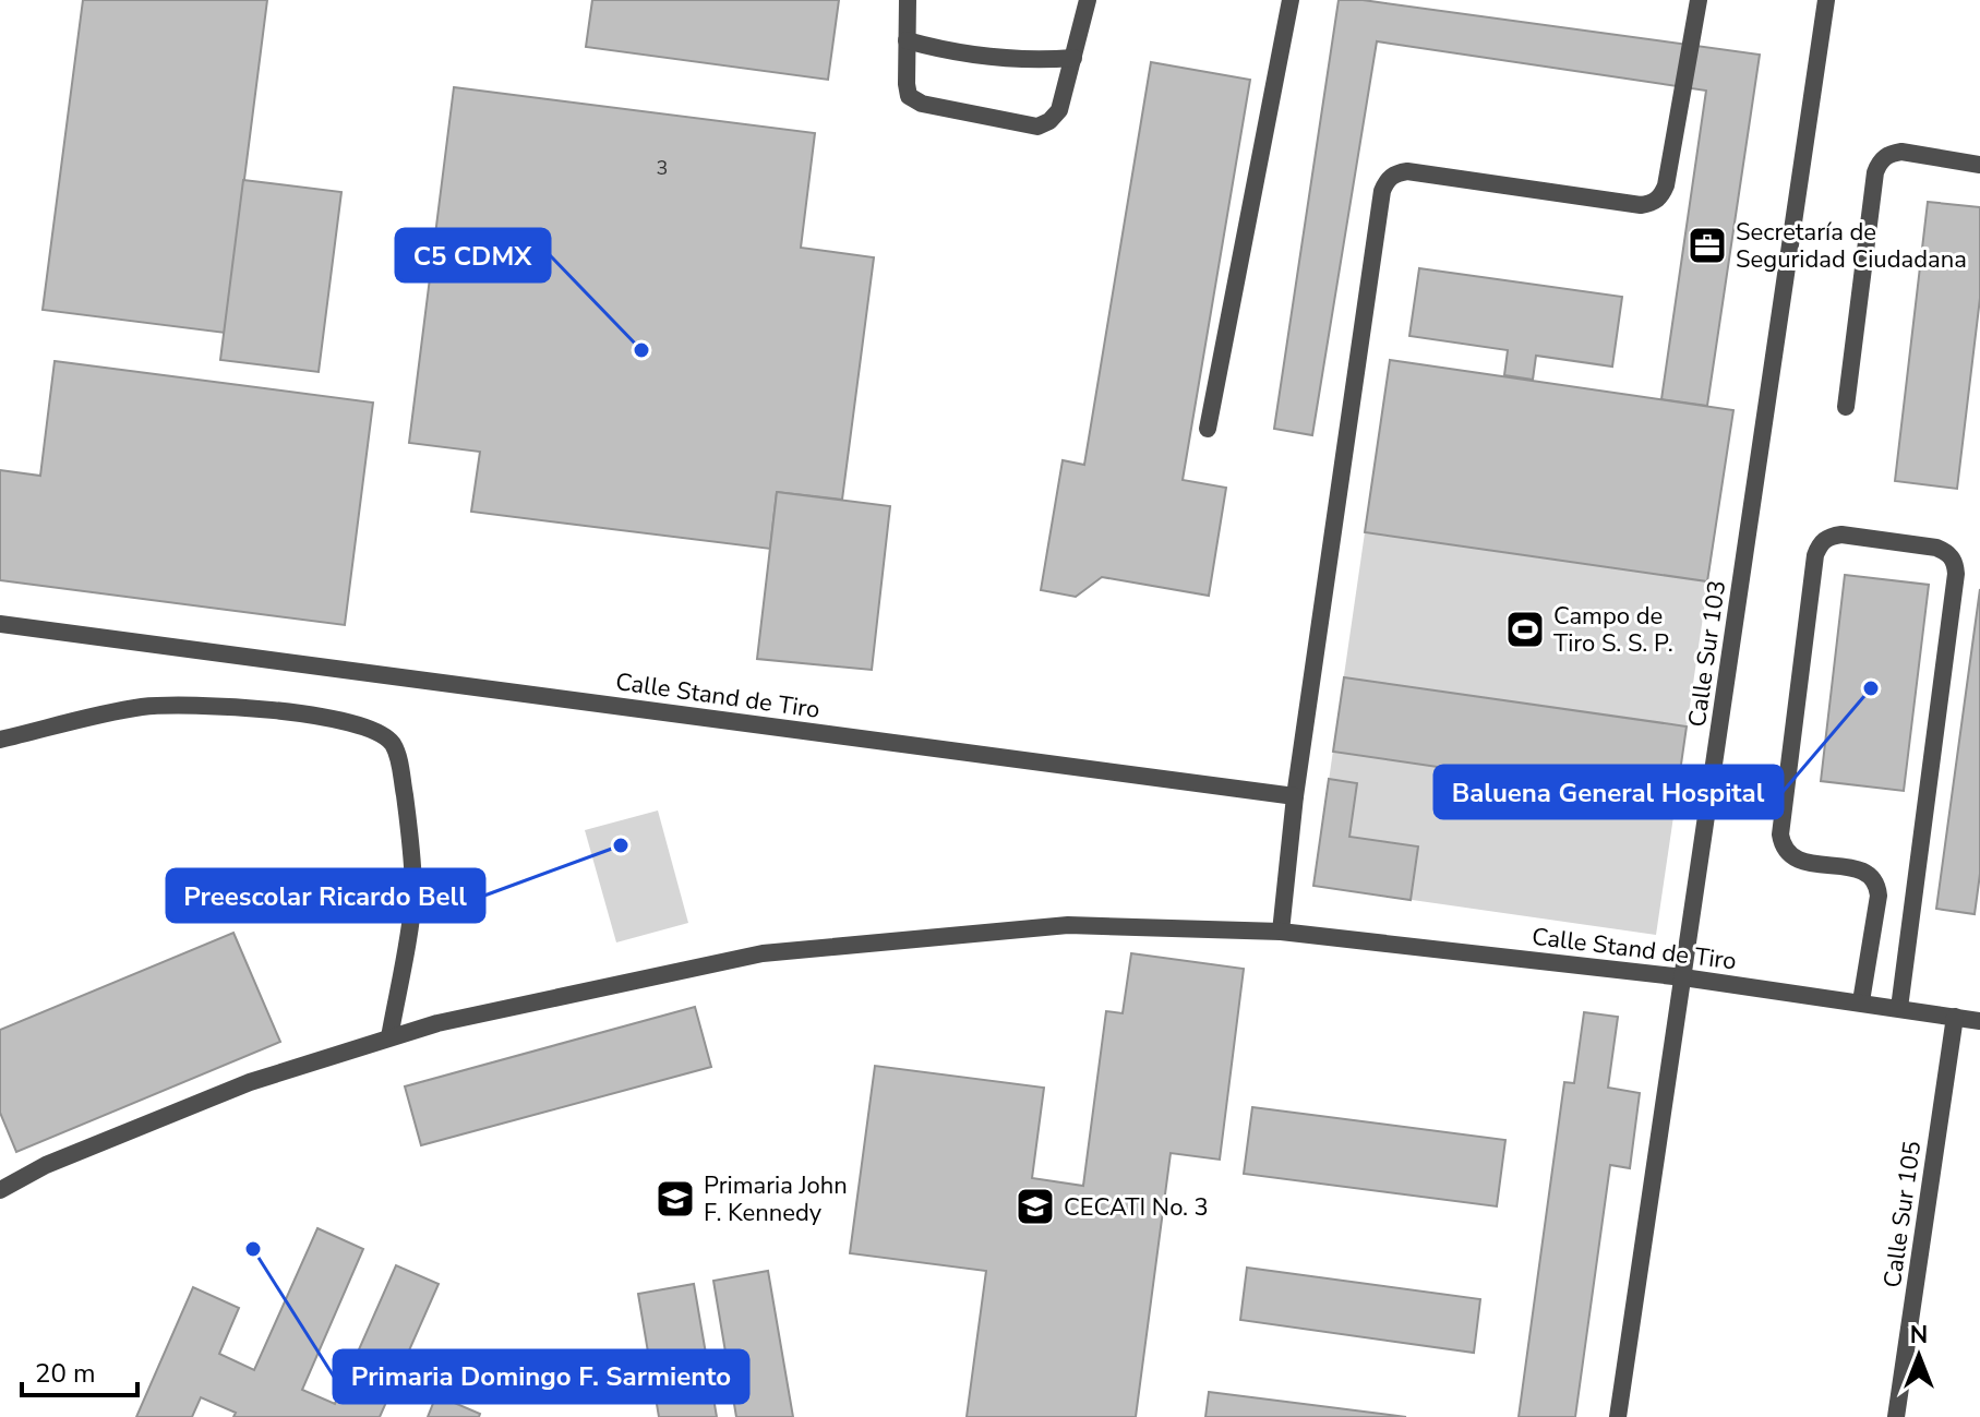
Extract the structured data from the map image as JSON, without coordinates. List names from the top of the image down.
{
  "streets": {
    "street": ["Calle Sur 103", "Calle Stand de Tiro", "Calle Sur 105"]
  },
  "crossings": [
    ["Calle Sur 103", "Calle Stand de Tiro"],
    ["Calle Stand de Tiro", "Calle Sur 105"]
  ],
  "places": {
    "office": ["Secretaría de Seguridad Ciudadana"],
    "other": [
      "C5 CDMX",
      "Baluena General Hospital",
      "Preescolar Ricardo Bell",
      "Primaria Domingo F. Sarmiento"
    ],
    "sports": ["Campo de Tiro S. S. P."],
    "school or university": ["Primaria John F. Kennedy", "CECATI No. 3"]
  },
  "house_numbers": ["3"],
  "scale_bar": "20 m",
  "north": "top"
}
